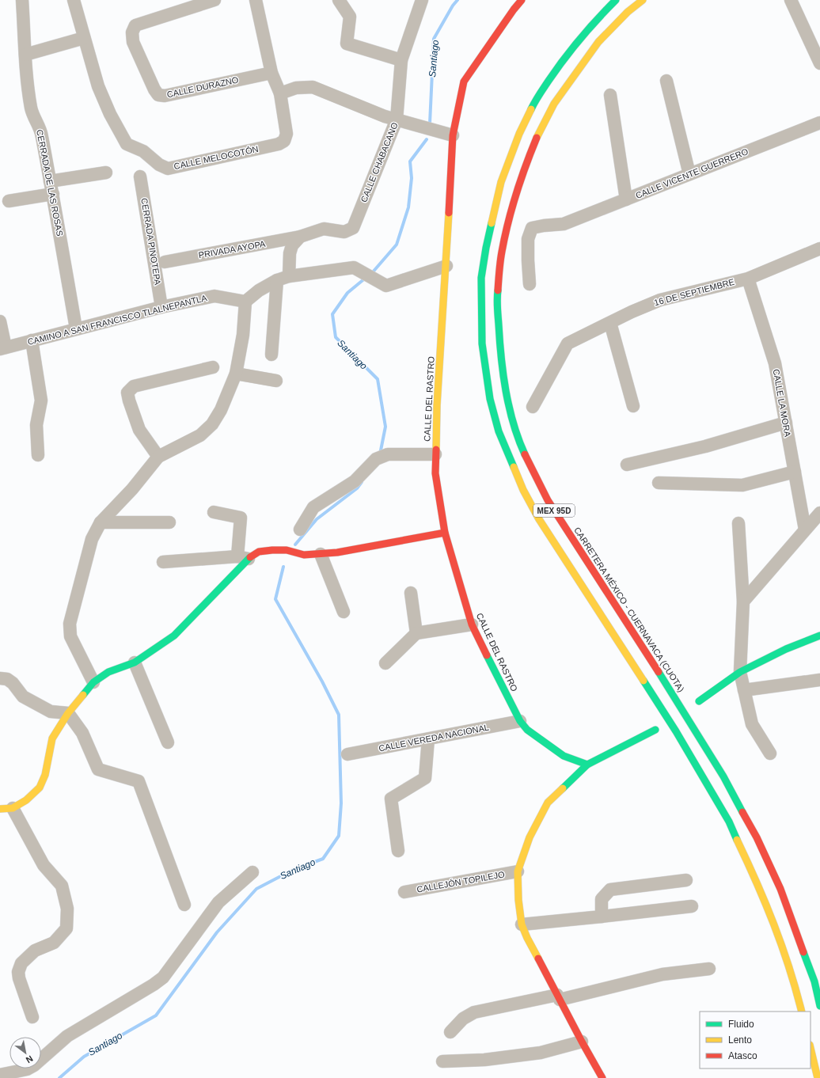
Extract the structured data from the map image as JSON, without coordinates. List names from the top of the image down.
{
  "streets": {
    "main road": ["CALLE DEL RASTRO", "MEX 95D", "CARRETERA MÉXICO - CUERNAVACA (CUOTA)"],
    "street": [
      "CALLE DURAZNO",
      "CALLE MELOCOTÓN",
      "CALLE CHABACANO",
      "CALLE VICENTE GUERRERO",
      "CERRADA DE LAS ROSAS",
      "CERRADA PINOTEPA",
      "PRIVADA AYOPA",
      "16 DE SEPTIEMBRE",
      "CAMINO A SAN FRANCISCO TLALNEPANTLA",
      "CALLE LA MORA",
      "CALLE VEREDA NACIONAL",
      "CALLEJÓN TOPILEJO"
    ]
  },
  "crossings": [
    ["CALLE CHABACANO", "PRIVADA AYOPA"],
    ["CERRADA DE LAS ROSAS", "CAMINO A SAN FRANCISCO TLALNEPANTLA"],
    ["CERRADA PINOTEPA", "CAMINO A SAN FRANCISCO TLALNEPANTLA"],
    ["16 DE SEPTIEMBRE", "CALLE LA MORA"],
    ["CALLE DEL RASTRO", "CALLE VEREDA NACIONAL"]
  ],
  "water": ["Santiago"],
  "legend": ["Fluido", "Lento", "Atasco"],
  "north": "bottom right"
}
